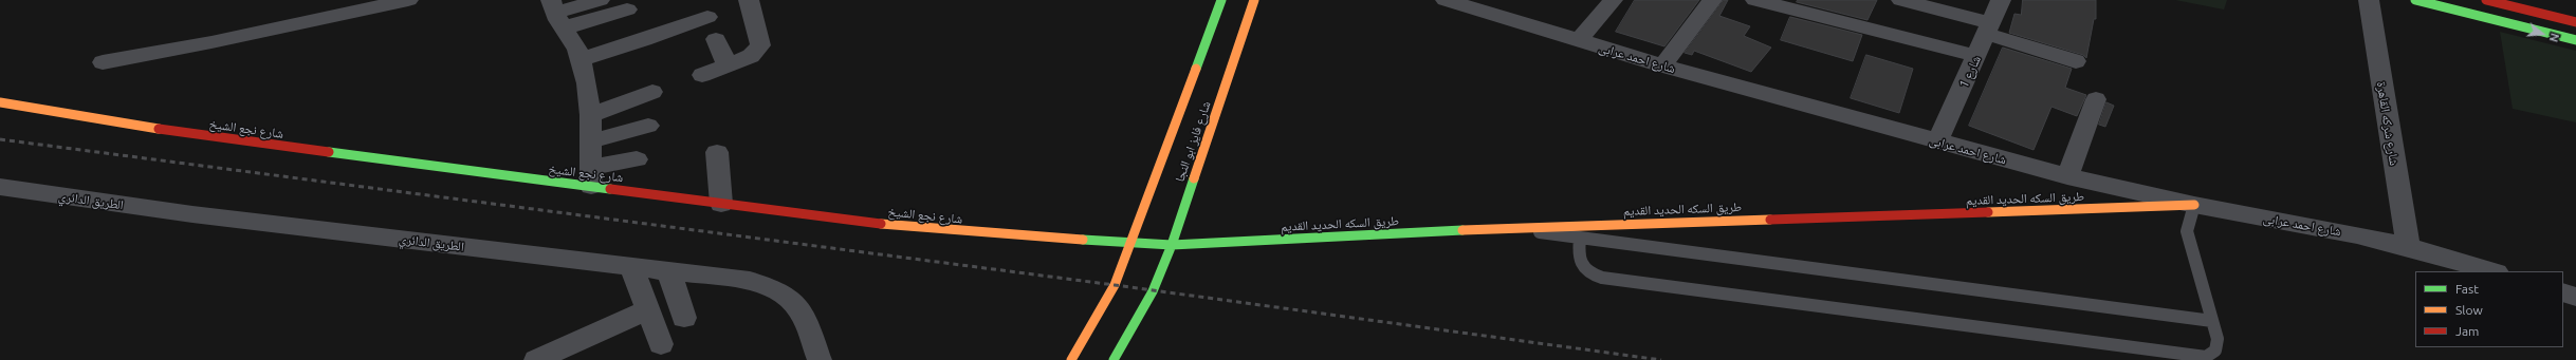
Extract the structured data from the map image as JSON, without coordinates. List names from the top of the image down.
{
  "streets": {
    "street": [
      "شارع احمد عرابى",
      "شارع 1",
      "شارع شركه القاهرة",
      "شارع نجع الشيخ",
      "شارع فايز ابو النجا",
      "طريق السكه الحديد القديم",
      "الطريق الدائري"
    ]
  },
  "crossings": [
    ["شارع احمد عرابى", "شارع 1"],
    ["شارع احمد عرابى", "شارع شركه القاهرة"],
    ["شارع احمد عرابى", "طريق السكه الحديد القديم"],
    ["شارع نجع الشيخ", "شارع فايز ابو النجا"],
    ["شارع نجع الشيخ", "طريق السكه الحديد القديم"],
    ["شارع فايز ابو النجا", "طريق السكه الحديد القديم"]
  ],
  "legend": ["Fast", "Slow", "Jam"],
  "north": "right"
}
